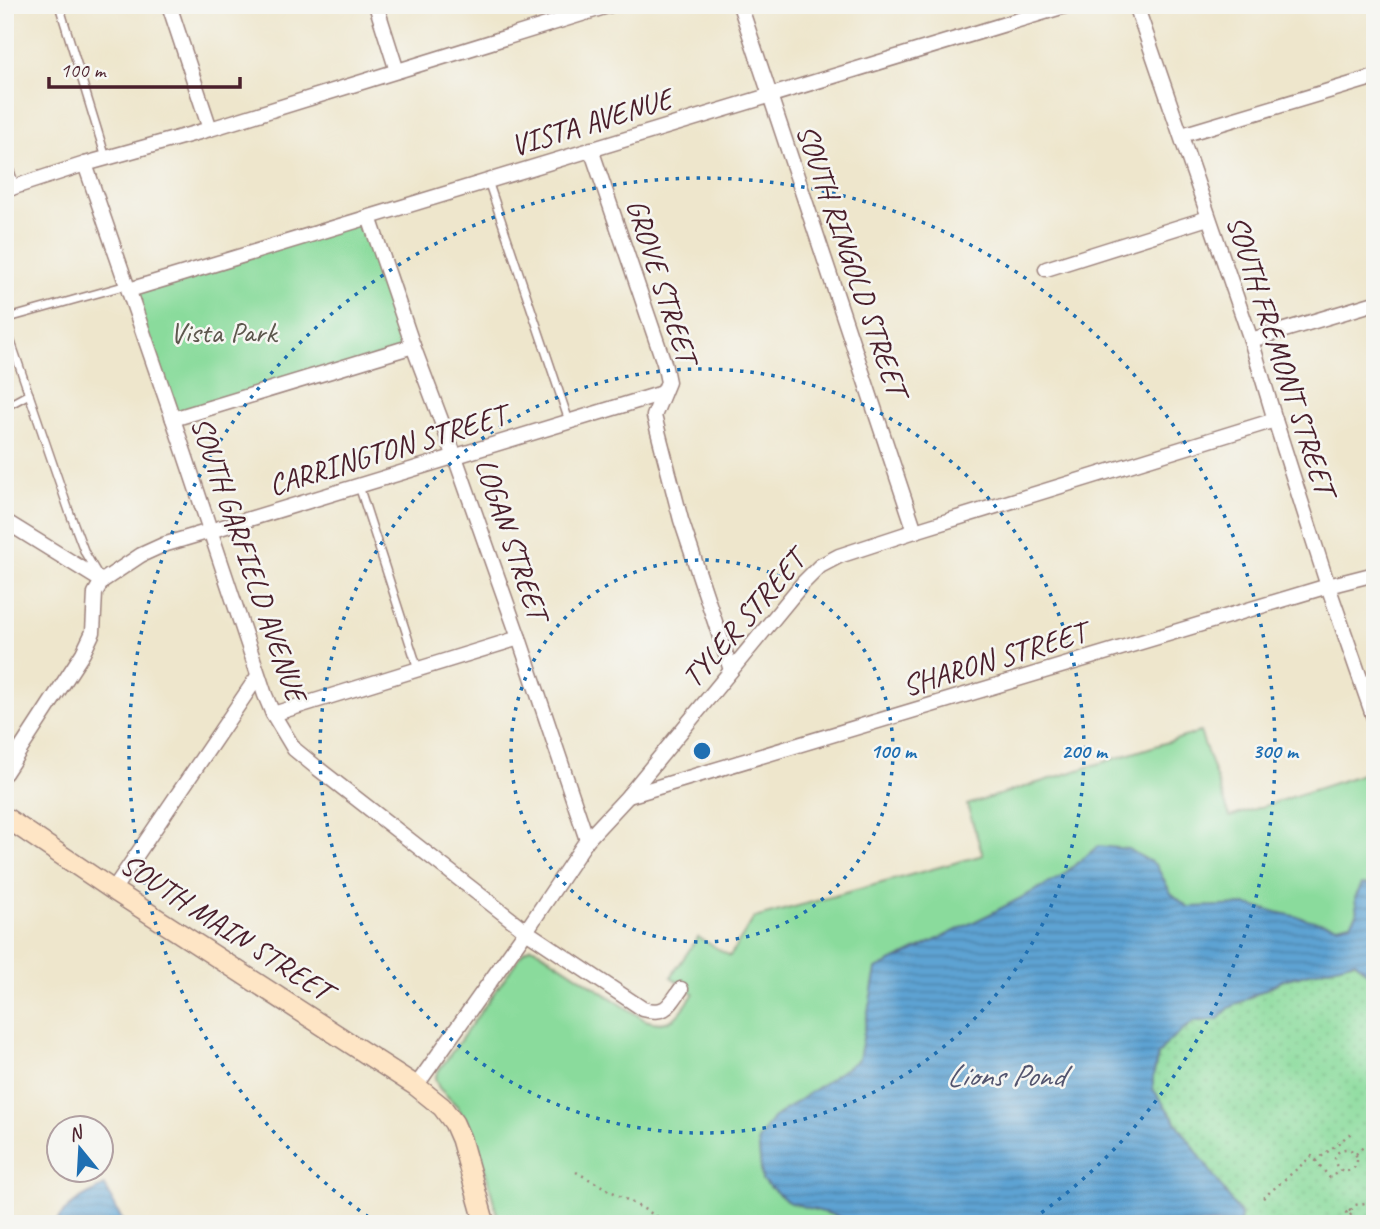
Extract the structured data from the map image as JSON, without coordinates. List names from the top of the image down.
{
  "streets": {
    "main road": ["SOUTH MAIN STREET"],
    "street": [
      "VISTA AVENUE",
      "SOUTH RINGOLD STREET",
      "GROVE STREET",
      "SOUTH FREMONT STREET",
      "CARRINGTON STREET",
      "LOGAN STREET",
      "SOUTH GARFIELD AVENUE",
      "TYLER STREET",
      "SHARON STREET"
    ]
  },
  "crossings": [
    ["VISTA AVENUE", "SOUTH RINGOLD STREET"],
    ["VISTA AVENUE", "GROVE STREET"],
    ["VISTA AVENUE", "LOGAN STREET"],
    ["VISTA AVENUE", "SOUTH GARFIELD AVENUE"],
    ["SOUTH RINGOLD STREET", "TYLER STREET"],
    ["GROVE STREET", "CARRINGTON STREET"],
    ["GROVE STREET", "TYLER STREET"],
    ["SOUTH FREMONT STREET", "TYLER STREET"],
    ["SOUTH FREMONT STREET", "SHARON STREET"],
    ["CARRINGTON STREET", "LOGAN STREET"],
    ["CARRINGTON STREET", "SOUTH GARFIELD AVENUE"],
    ["LOGAN STREET", "TYLER STREET"],
    ["SOUTH GARFIELD AVENUE", "TYLER STREET"],
    ["TYLER STREET", "SHARON STREET"],
    ["TYLER STREET", "SOUTH MAIN STREET"]
  ],
  "water": ["Lions Pond"],
  "parks": ["Vista Park"],
  "scale_bar": "100 m",
  "north": "top",
  "rings": ["100 m", "200 m", "300 m"]
}
